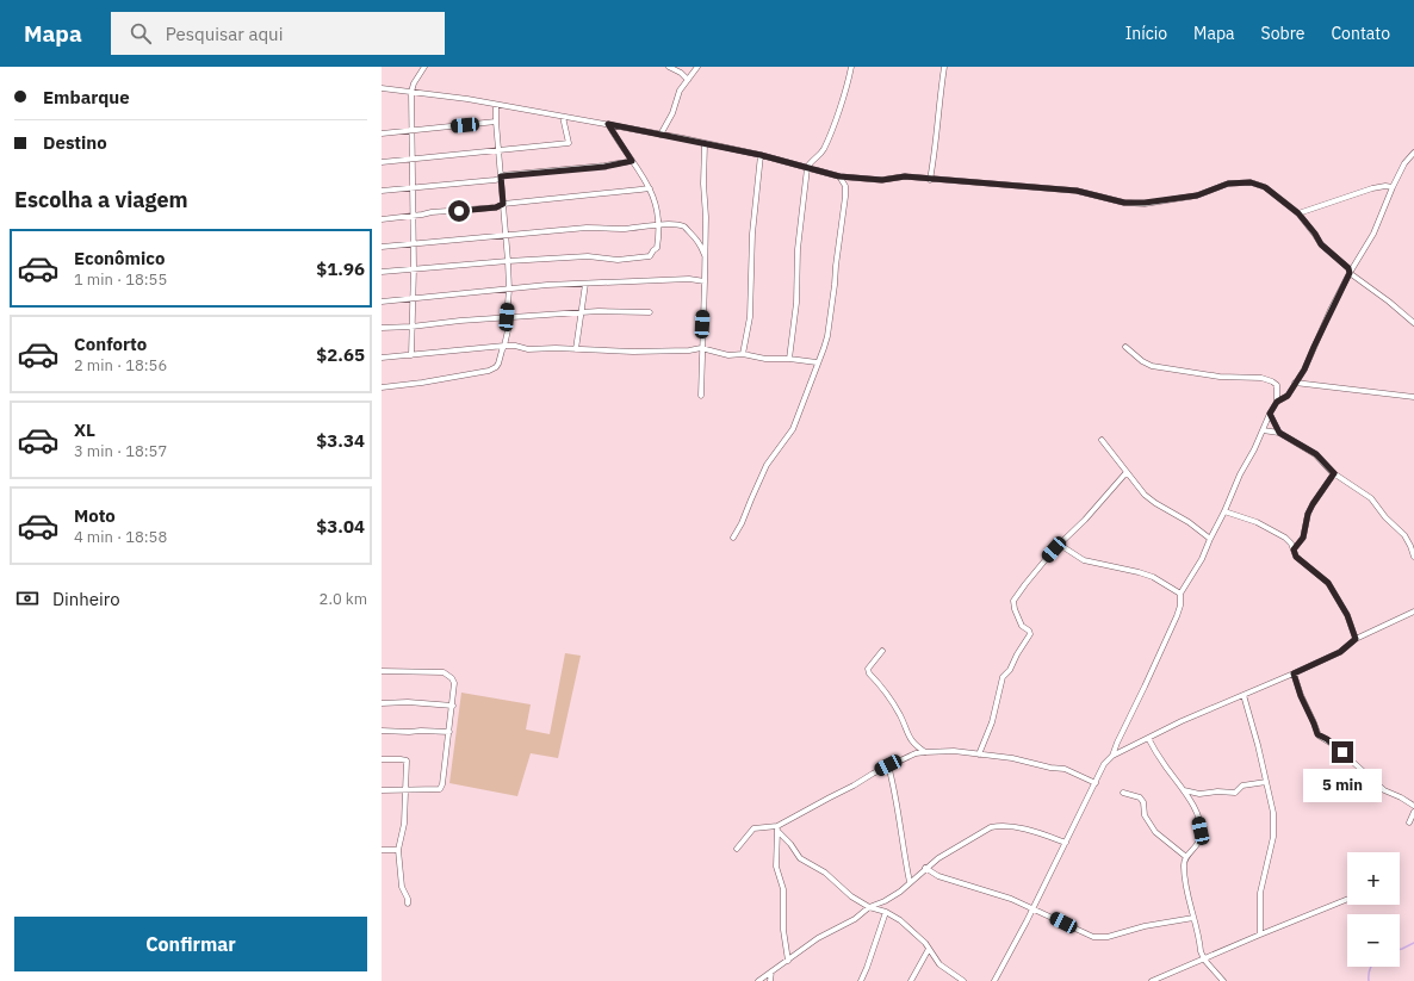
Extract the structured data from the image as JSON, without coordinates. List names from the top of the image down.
{
  "page": {
    "header": "Mapa",
    "search": "Pesquisar aqui",
    "nav": [
      "Início",
      "Mapa",
      "Sobre",
      "Contato"
    ],
    "banner": ["Embarque", "Destino"],
    "heading": "Escolha a viagem",
    "list": [
      {
        "name": "Econômico",
        "note": "1 min · 18:55",
        "value": "$1.96"
      },
      {
        "name": "Conforto",
        "note": "2 min · 18:56",
        "value": "$2.65"
      },
      {
        "name": "XL",
        "note": "3 min · 18:57",
        "value": "$3.34"
      },
      {
        "name": "Moto",
        "note": "4 min · 18:58",
        "value": "$3.04"
      }
    ],
    "pay": ["Dinheiro", "2.0 km"],
    "bubble": "5 min",
    "map_buttons": ["+", "−"],
    "buttons": "Confirmar"
  }
}
